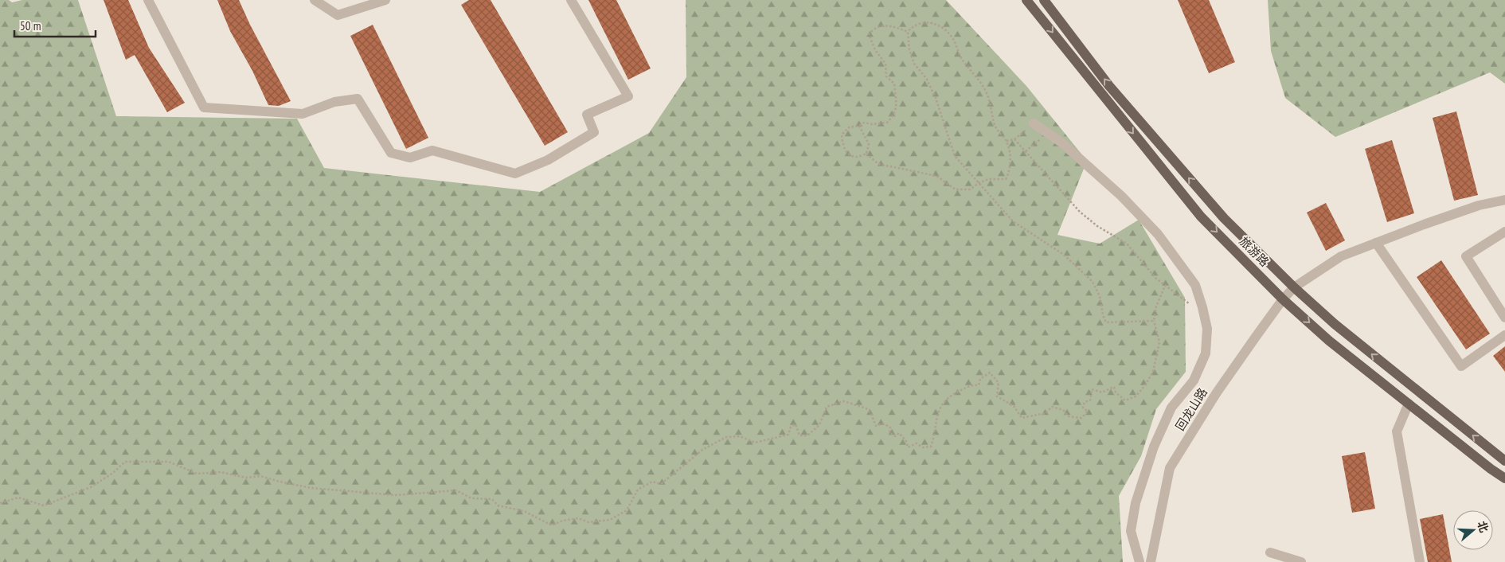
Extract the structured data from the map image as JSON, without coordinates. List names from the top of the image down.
{
  "streets": {
    "main road": ["旅游路"],
    "street": ["回龙山路"]
  },
  "crossings": [
    ["旅游路", "回龙山路"]
  ],
  "scale_bar": "50 m",
  "north": "right"
}
